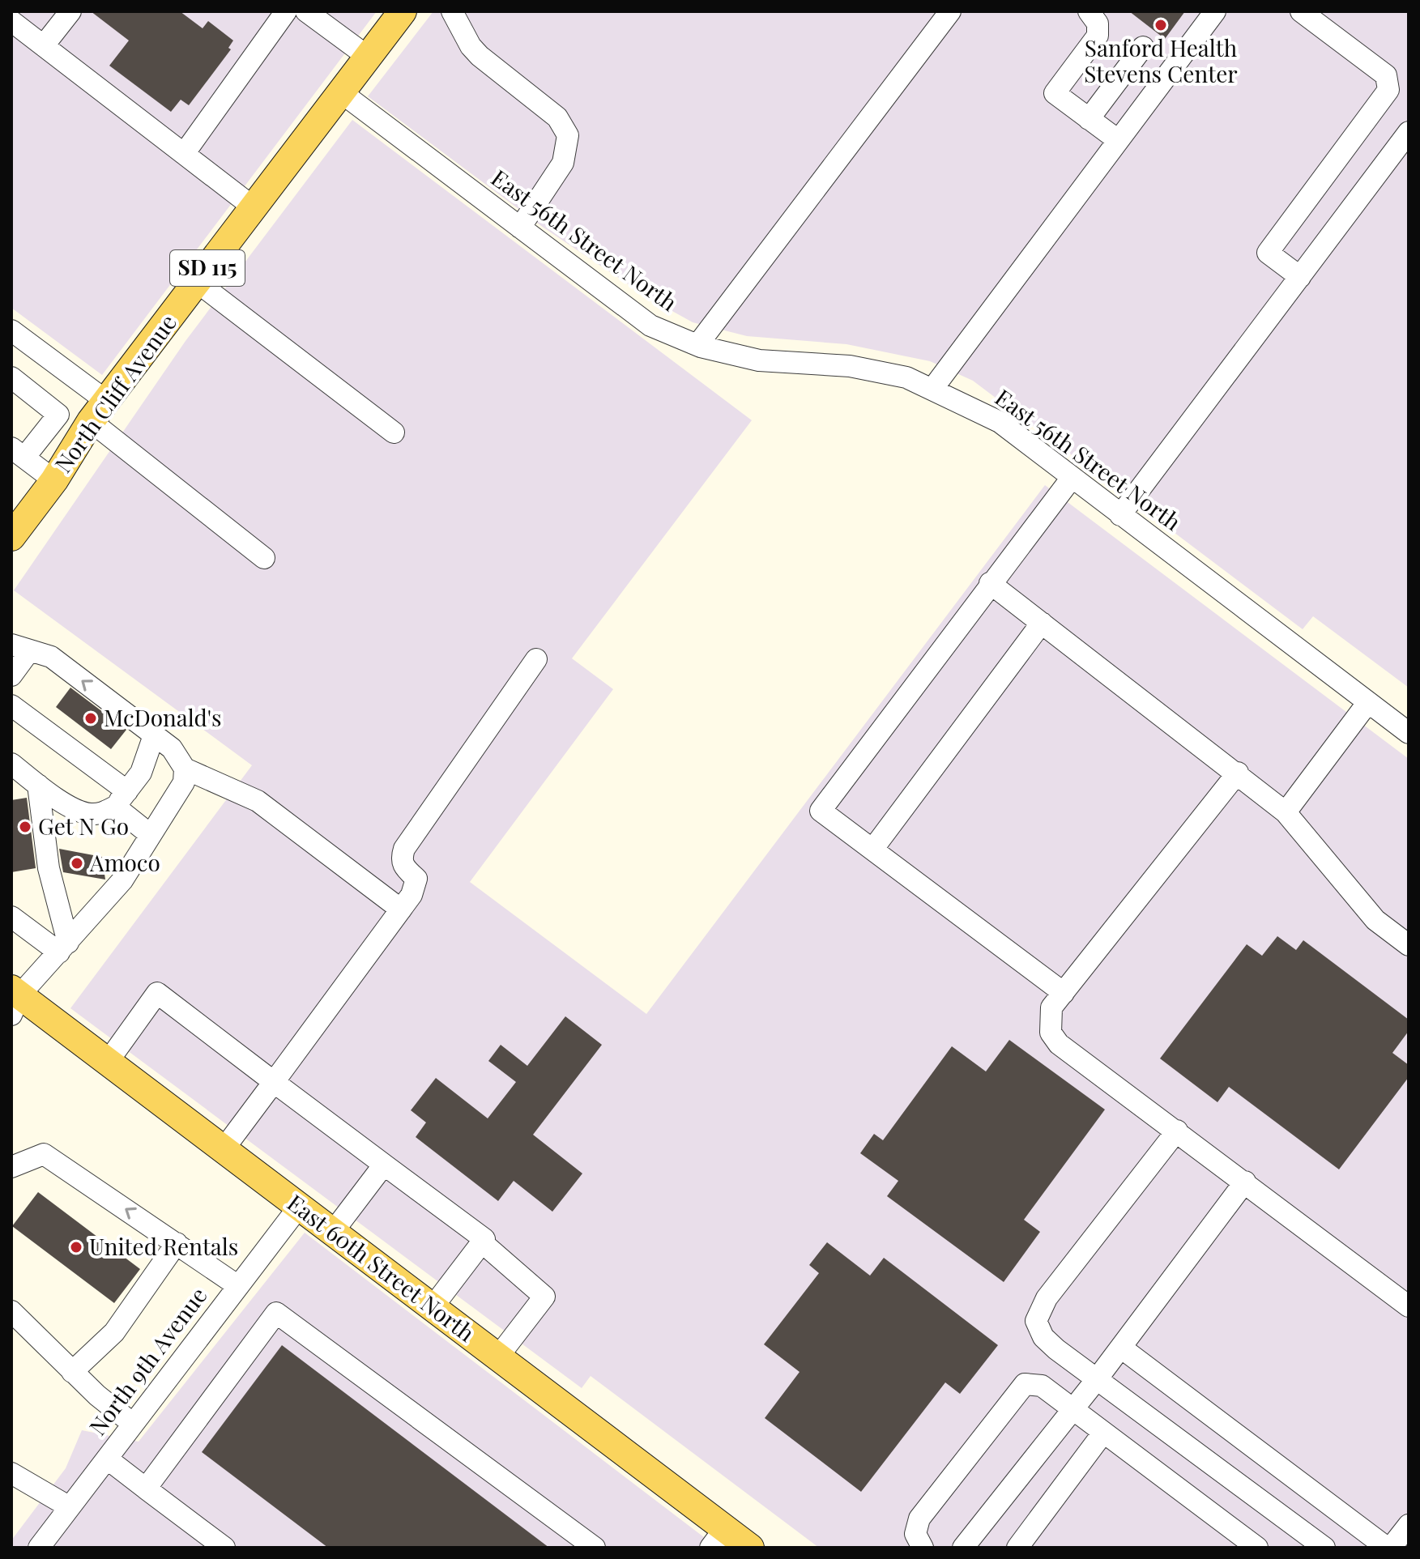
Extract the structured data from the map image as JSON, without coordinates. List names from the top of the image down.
{
  "streets": {
    "main road": ["SD 115", "North Cliff Avenue", "East 60th Street North"],
    "street": ["East 56th Street North", "North 9th Avenue"]
  },
  "crossings": [
    ["East 56th Street North", "North Cliff Avenue"],
    ["East 60th Street North", "North 9th Avenue"]
  ],
  "places": [
    "Sanford Health Stevens Center",
    "McDonald's",
    "Get N Go",
    "Amoco",
    "United Rentals"
  ]
}
